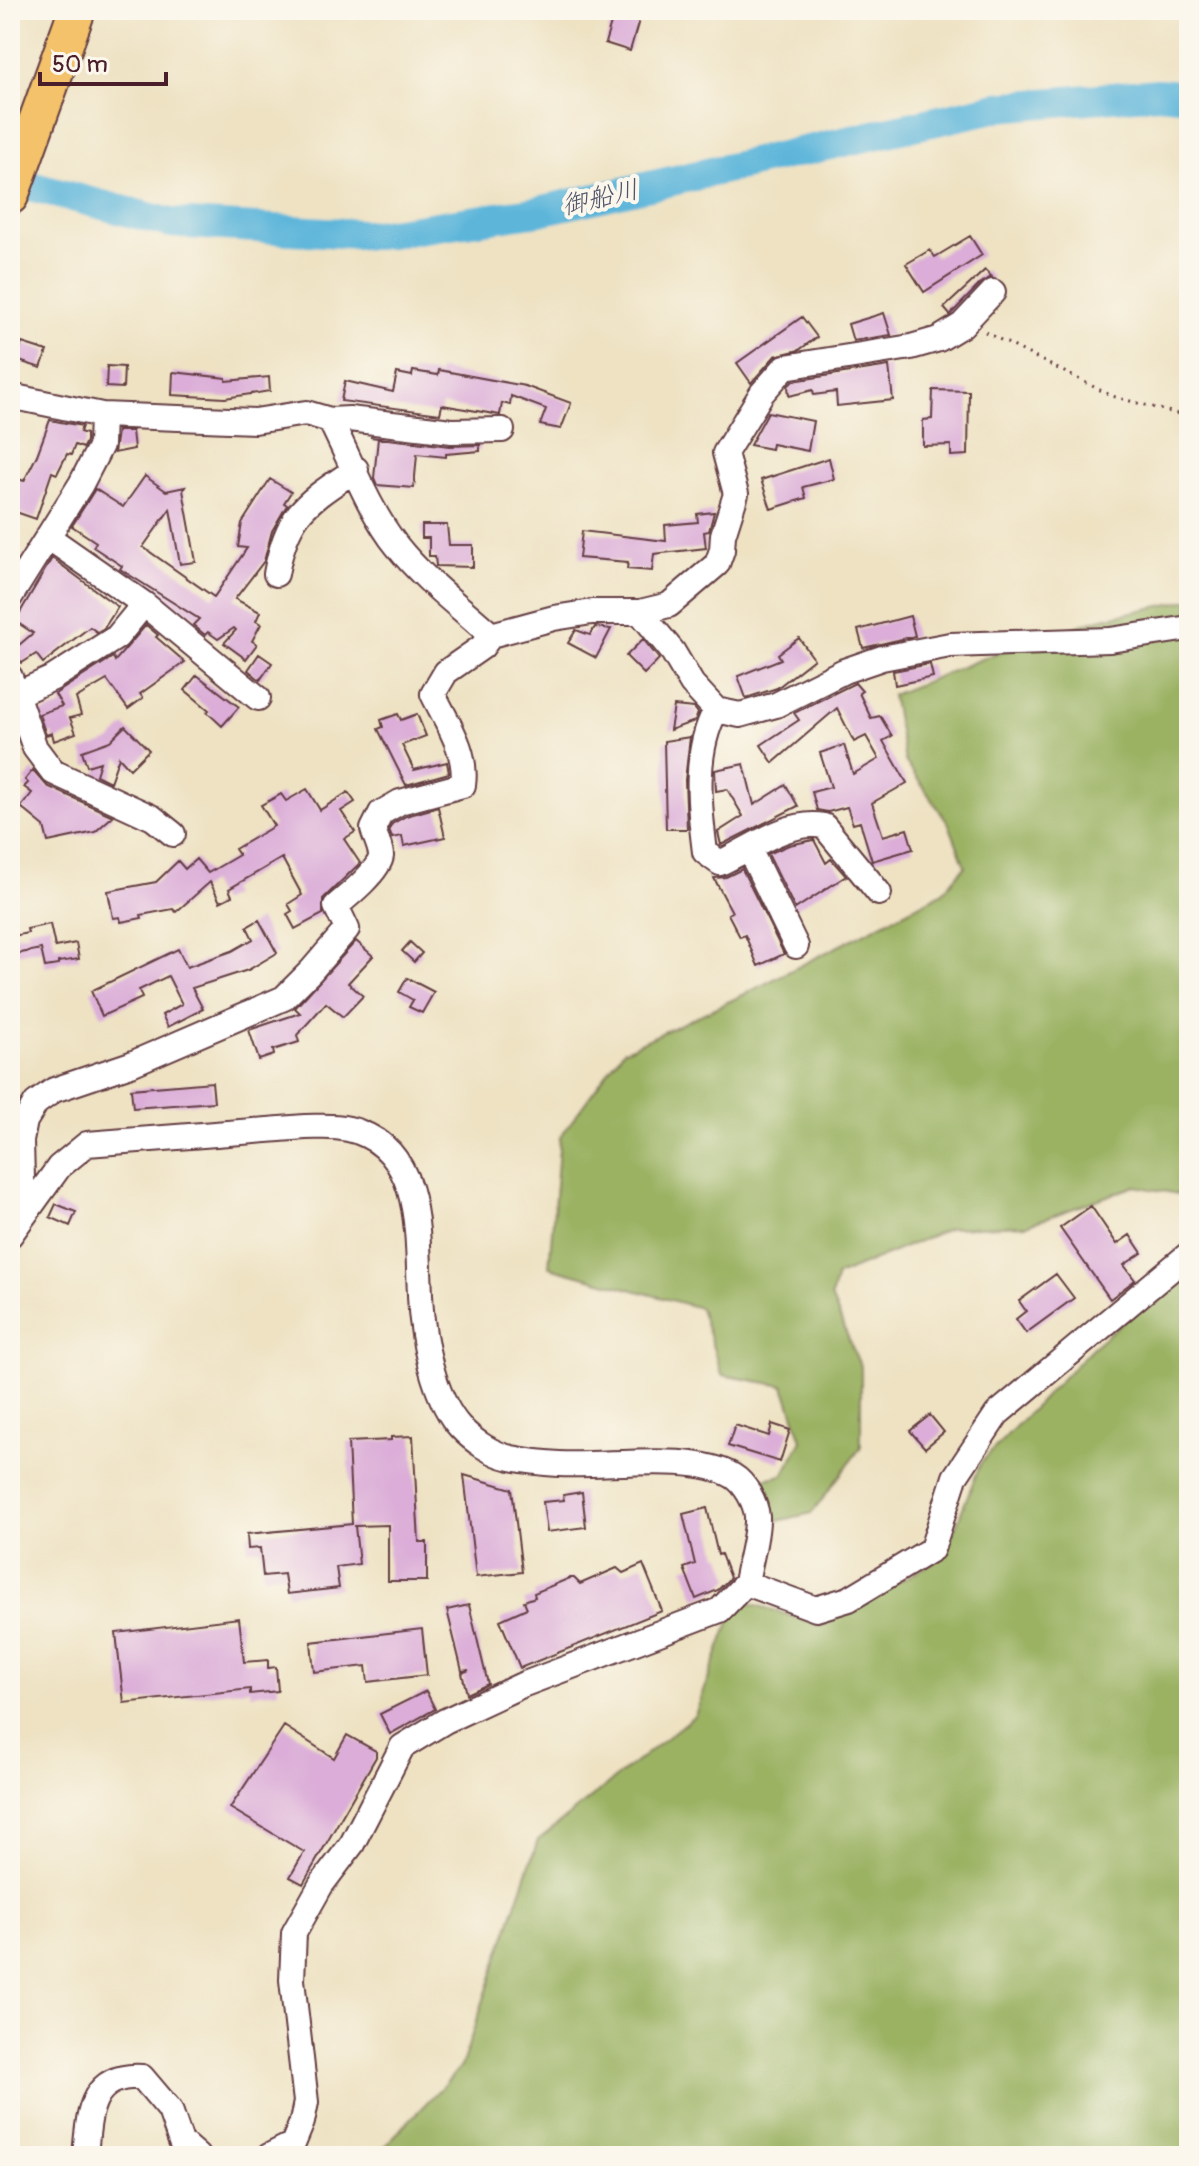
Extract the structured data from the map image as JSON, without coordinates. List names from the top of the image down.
{
  "water": ["御船川"],
  "scale_bar": "50 m"
}
